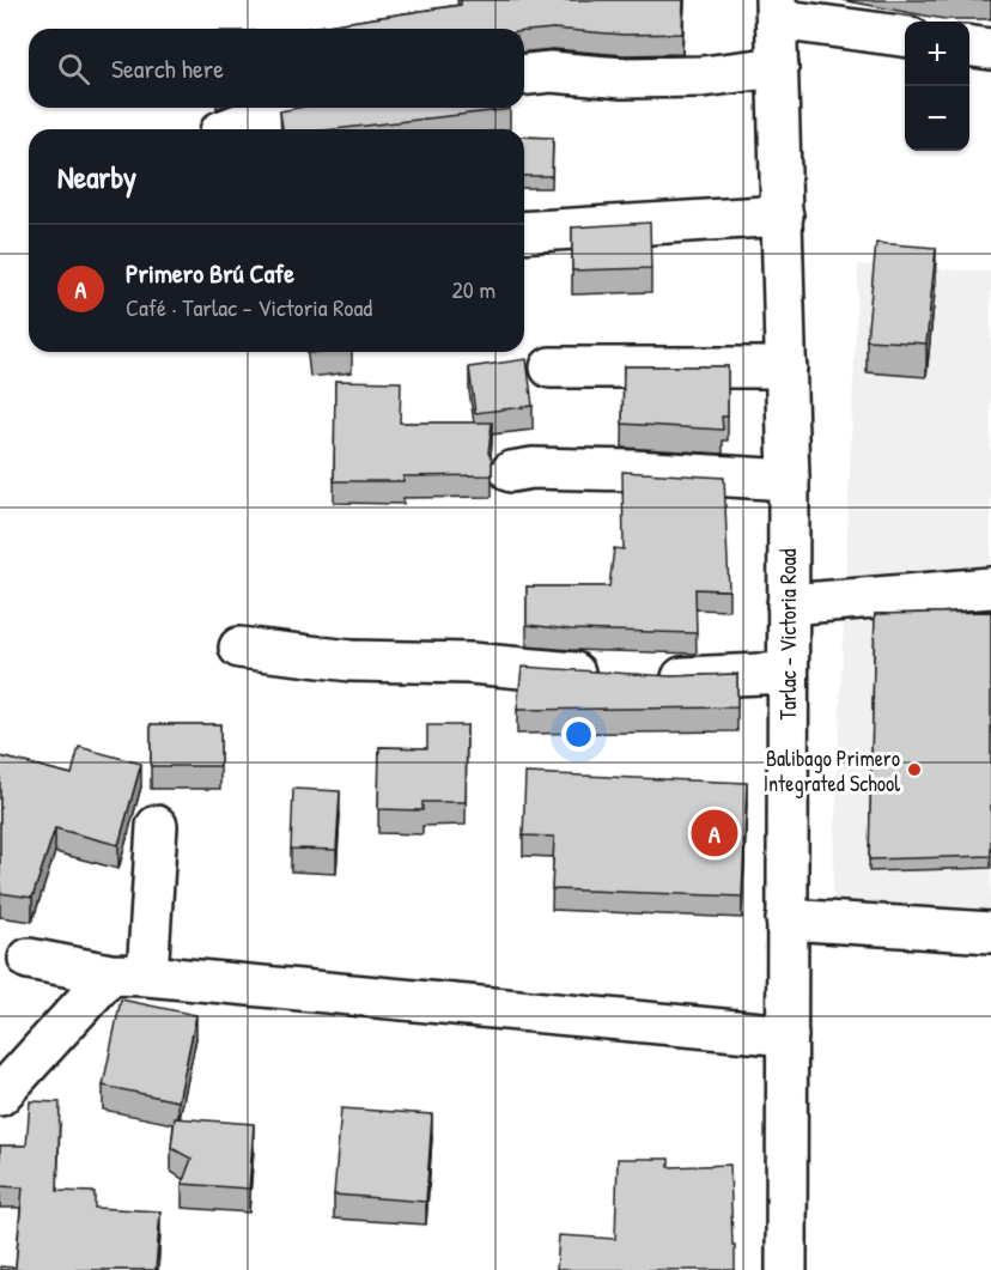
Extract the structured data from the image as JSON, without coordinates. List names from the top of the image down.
{
  "streets": {
    "street": ["Tarlac - Victoria Road"]
  },
  "places": ["Balibago Primero Integrated School"],
  "page": {
    "map_buttons": ["+", "−"],
    "search": "Search here",
    "heading": "Nearby",
    "list": [
      {
        "mark": "A",
        "name": "Primero Brú Cafe",
        "note": "Café · Tarlac - Victoria Road",
        "value": "20 m"
      }
    ],
    "pins": "A"
  }
}
